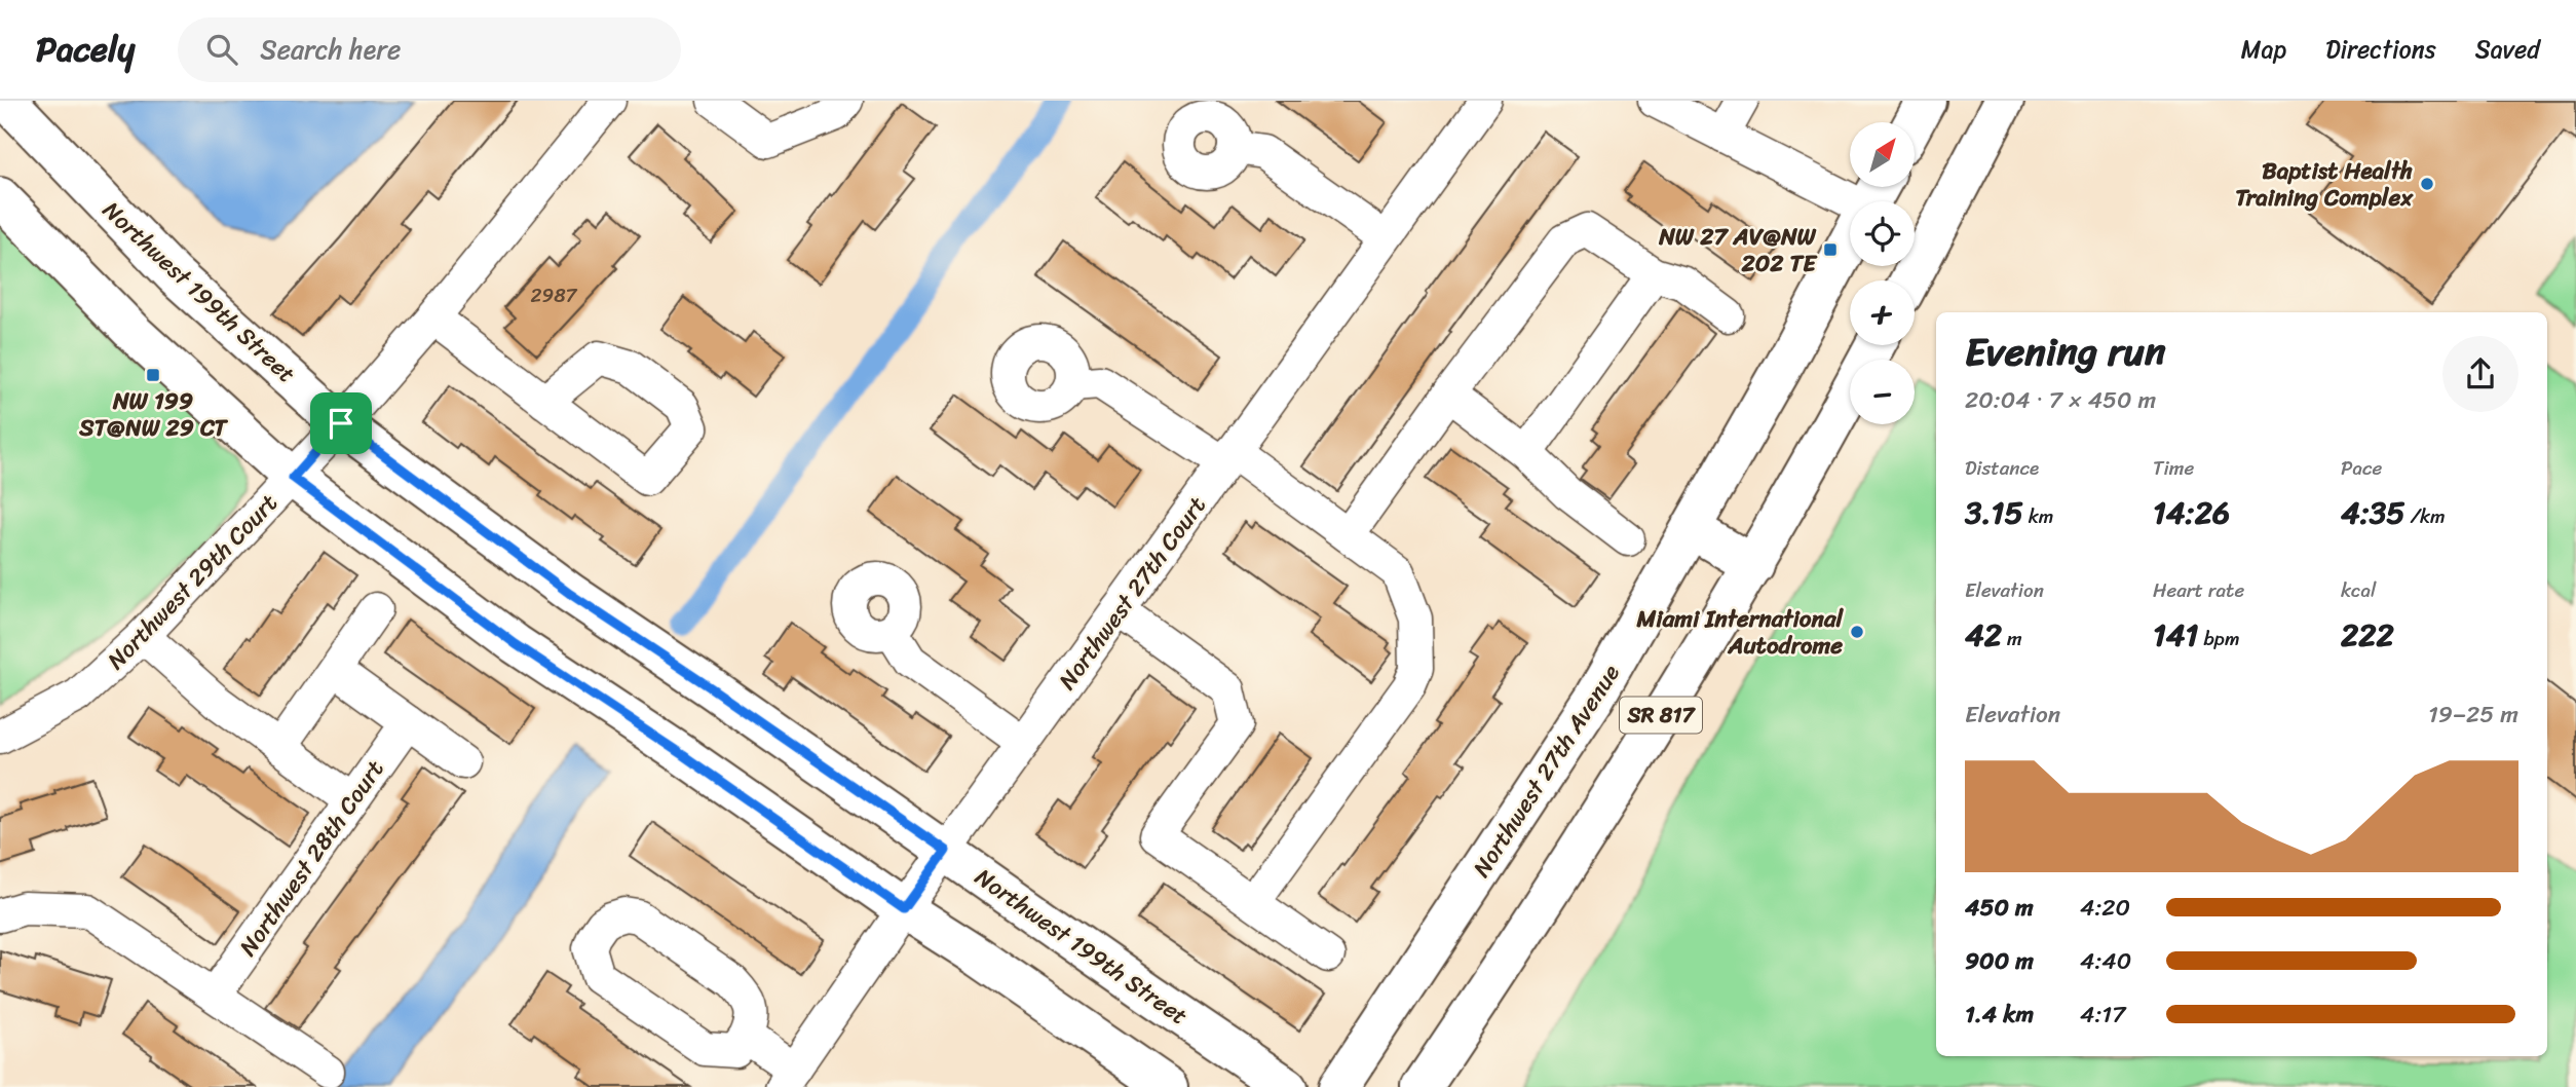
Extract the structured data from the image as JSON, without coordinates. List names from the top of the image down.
{
  "streets": {
    "main road": ["Northwest 199th Street", "SR 817", "Northwest 27th Avenue"],
    "street": ["Northwest 29th Court", "Northwest 27th Court", "Northwest 28th Court"]
  },
  "crossings": [
    ["Northwest 199th Street", "Northwest 29th Court"],
    ["Northwest 199th Street", "Northwest 27th Court"]
  ],
  "places": {
    "other": ["Baptist Health Training Complex", "Miami International Autodrome"],
    "transit": ["NW 27 AV@NW 202 TE", "NW 199 ST@NW 29 CT"]
  },
  "house_numbers": ["2987"],
  "north": "top right",
  "page": {
    "header": "Pacely",
    "search": "Search here",
    "nav": ["Map", "Directions", "Saved"],
    "map_buttons": ["+", "−"],
    "heading": ["Evening run", "20:04 · 7 × 450 m"],
    "stats": [
      ["Distance", "3.15 km"],
      ["Time", "14:26"],
      ["Pace", "4:35 /km"],
      ["Elevation", "42 m"],
      ["Heart rate", "141 bpm"],
      ["kcal", "222"]
    ],
    "chart": ["Elevation", "19–25 m"],
    "list": [
      {
        "name": "450 m",
        "note": "4:20"
      },
      {
        "name": "900 m",
        "note": "4:40"
      },
      {
        "name": "1.4 km",
        "note": "4:17"
      }
    ]
  }
}
